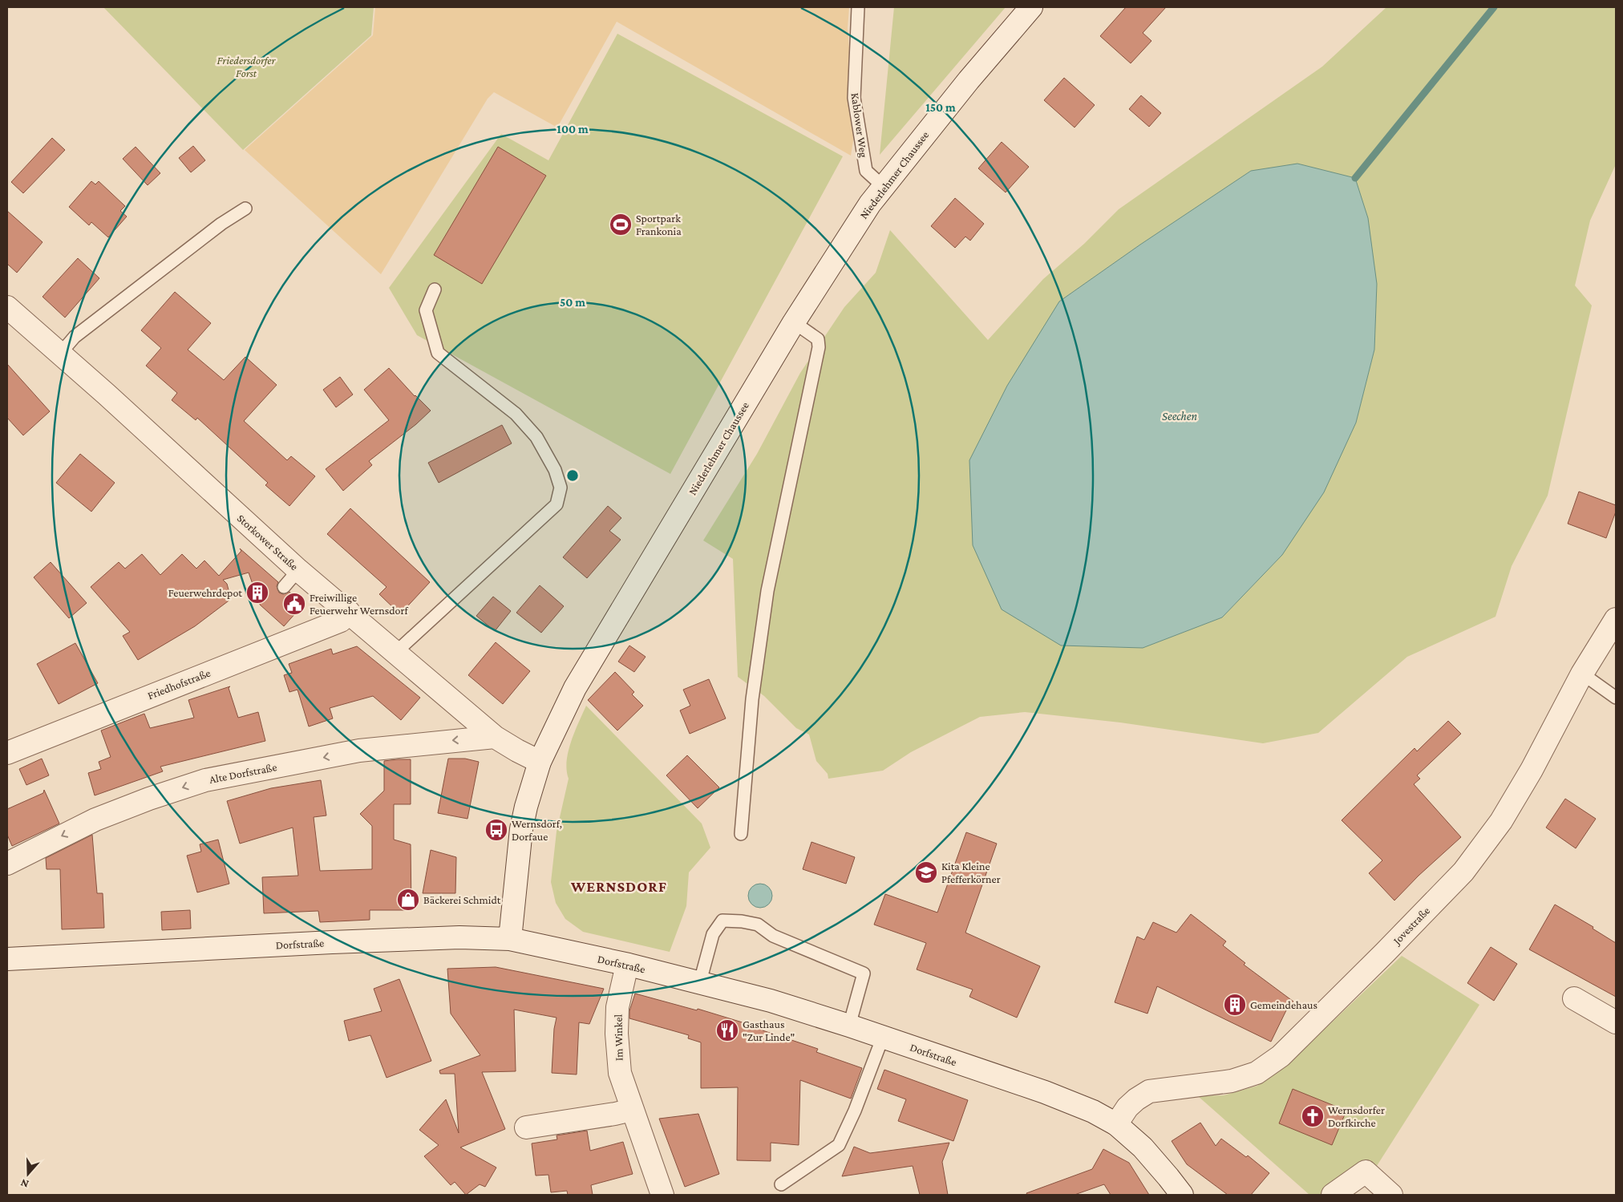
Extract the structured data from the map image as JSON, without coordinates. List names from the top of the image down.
{
  "streets": {
    "street": [
      "Niederlehmer Chaussee",
      "Storkower Straße",
      "Friedhofstraße",
      "Alte Dorfstraße",
      "Jovestraße",
      "Dorfstraße",
      "Im Winkel"
    ],
    "lane": ["Kablower Weg"]
  },
  "crossings": [
    ["Kablower Weg", "Niederlehmer Chaussee"],
    ["Niederlehmer Chaussee", "Storkower Straße"],
    ["Niederlehmer Chaussee", "Dorfstraße"],
    ["Storkower Straße", "Friedhofstraße"],
    ["Storkower Straße", "Alte Dorfstraße"],
    ["Jovestraße", "Dorfstraße"],
    ["Dorfstraße", "Im Winkel"]
  ],
  "one_way": ["Alte Dorfstraße"],
  "districts": ["WERNSDORF"],
  "water": ["Seechen"],
  "parks": ["Friedersdorfer Forst"],
  "places": {
    "sports": ["Sportpark Frankonia"],
    "building": ["Feuerwehrdepot", "Gemeindehaus"],
    "public building": ["Freiwillige Feuerwehr Wernsdorf"],
    "bus stop": ["Wernsdorf, Dorfaue"],
    "school or university": ["Kita Kleine Pfefferkörner"],
    "shop": ["Bäckerei Schmidt"],
    "restaurant": ["Gasthaus \"Zur Linde\""],
    "church": ["Wernsdorfer Dorfkirche"]
  },
  "north": "bottom",
  "rings": ["150 m", "100 m", "50 m"]
}
